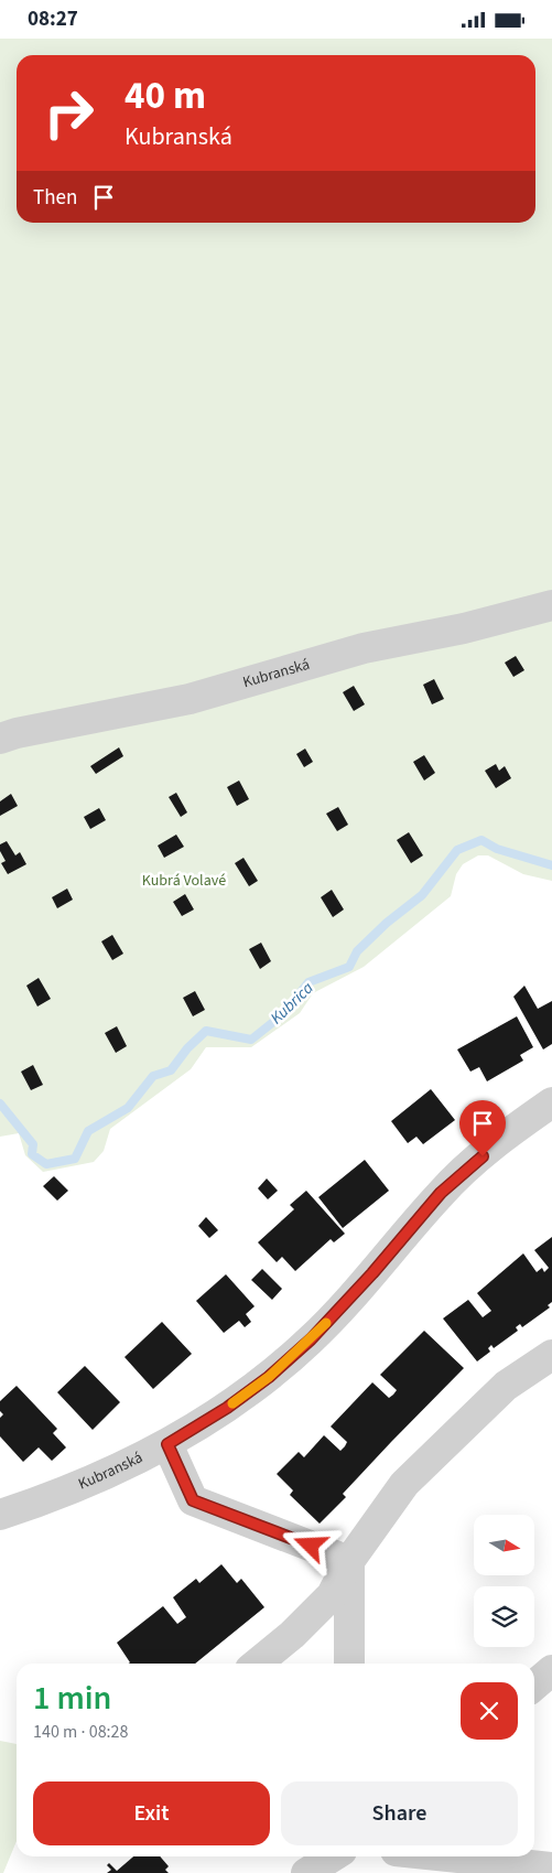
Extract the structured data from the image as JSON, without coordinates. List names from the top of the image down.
{
  "streets": {
    "street": ["Kubranská"]
  },
  "water": ["Kubrica"],
  "parks": ["Kubrá Volavé"],
  "north": "right",
  "page": {
    "status": "08:27",
    "turn": ["40 m", "Kubranská"],
    "then": "Then",
    "heading": ["1 min", "140 m · 08:28"],
    "buttons": ["Exit", "Share"]
  }
}
